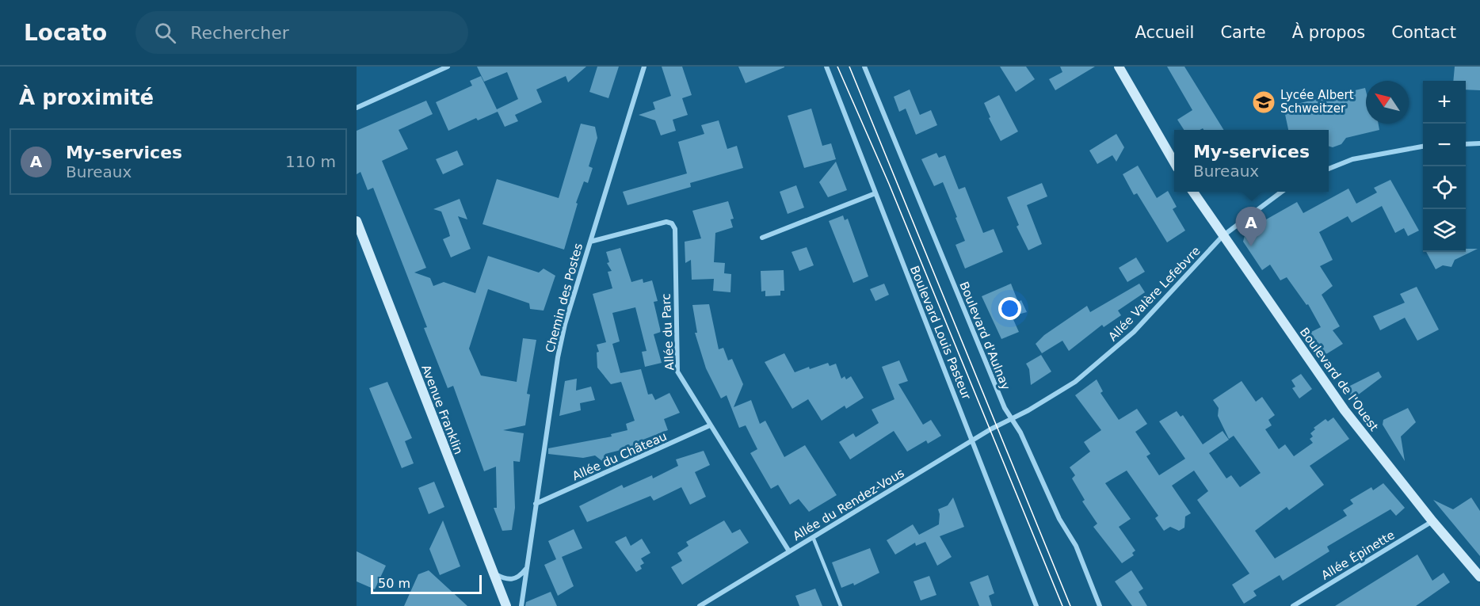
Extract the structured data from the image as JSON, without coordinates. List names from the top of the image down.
{
  "streets": {
    "street": [
      "Allée Valère Lefebvre",
      "Chemin des Postes",
      "Allée du Parc",
      "Boulevard Louis Pasteur",
      "Boulevard d'Aulnay",
      "Boulevard de l'Ouest",
      "Avenue Franklin",
      "Allée du Château",
      "Allée du Rendez-Vous",
      "Allée Épinette"
    ]
  },
  "crossings": [
    ["Allée Valère Lefebvre", "Boulevard d'Aulnay"],
    ["Allée Valère Lefebvre", "Boulevard de l'Ouest"],
    ["Allée Valère Lefebvre", "Allée du Rendez-Vous"],
    ["Chemin des Postes", "Allée du Parc"],
    ["Chemin des Postes", "Allée du Château"],
    ["Allée du Parc", "Allée du Château"],
    ["Allée du Parc", "Allée du Rendez-Vous"],
    ["Boulevard Louis Pasteur", "Allée du Rendez-Vous"],
    ["Boulevard d'Aulnay", "Allée du Rendez-Vous"],
    ["Boulevard de l'Ouest", "Allée Épinette"]
  ],
  "places": {
    "school or university": ["Lycée Albert Schweitzer"]
  },
  "scale_bar": "50 m",
  "north": "top left",
  "page": {
    "header": "Locato",
    "search": "Rechercher",
    "nav": [
      "Accueil",
      "Carte",
      "À propos",
      "Contact"
    ],
    "heading": "À proximité",
    "map_buttons": ["+", "−"],
    "list": [
      {
        "mark": "A",
        "name": "My-services",
        "note": "Bureaux",
        "value": "110 m"
      }
    ],
    "popup": ["My-services", "Bureaux"],
    "pins": "A",
    "scale": "50 m"
  }
}
